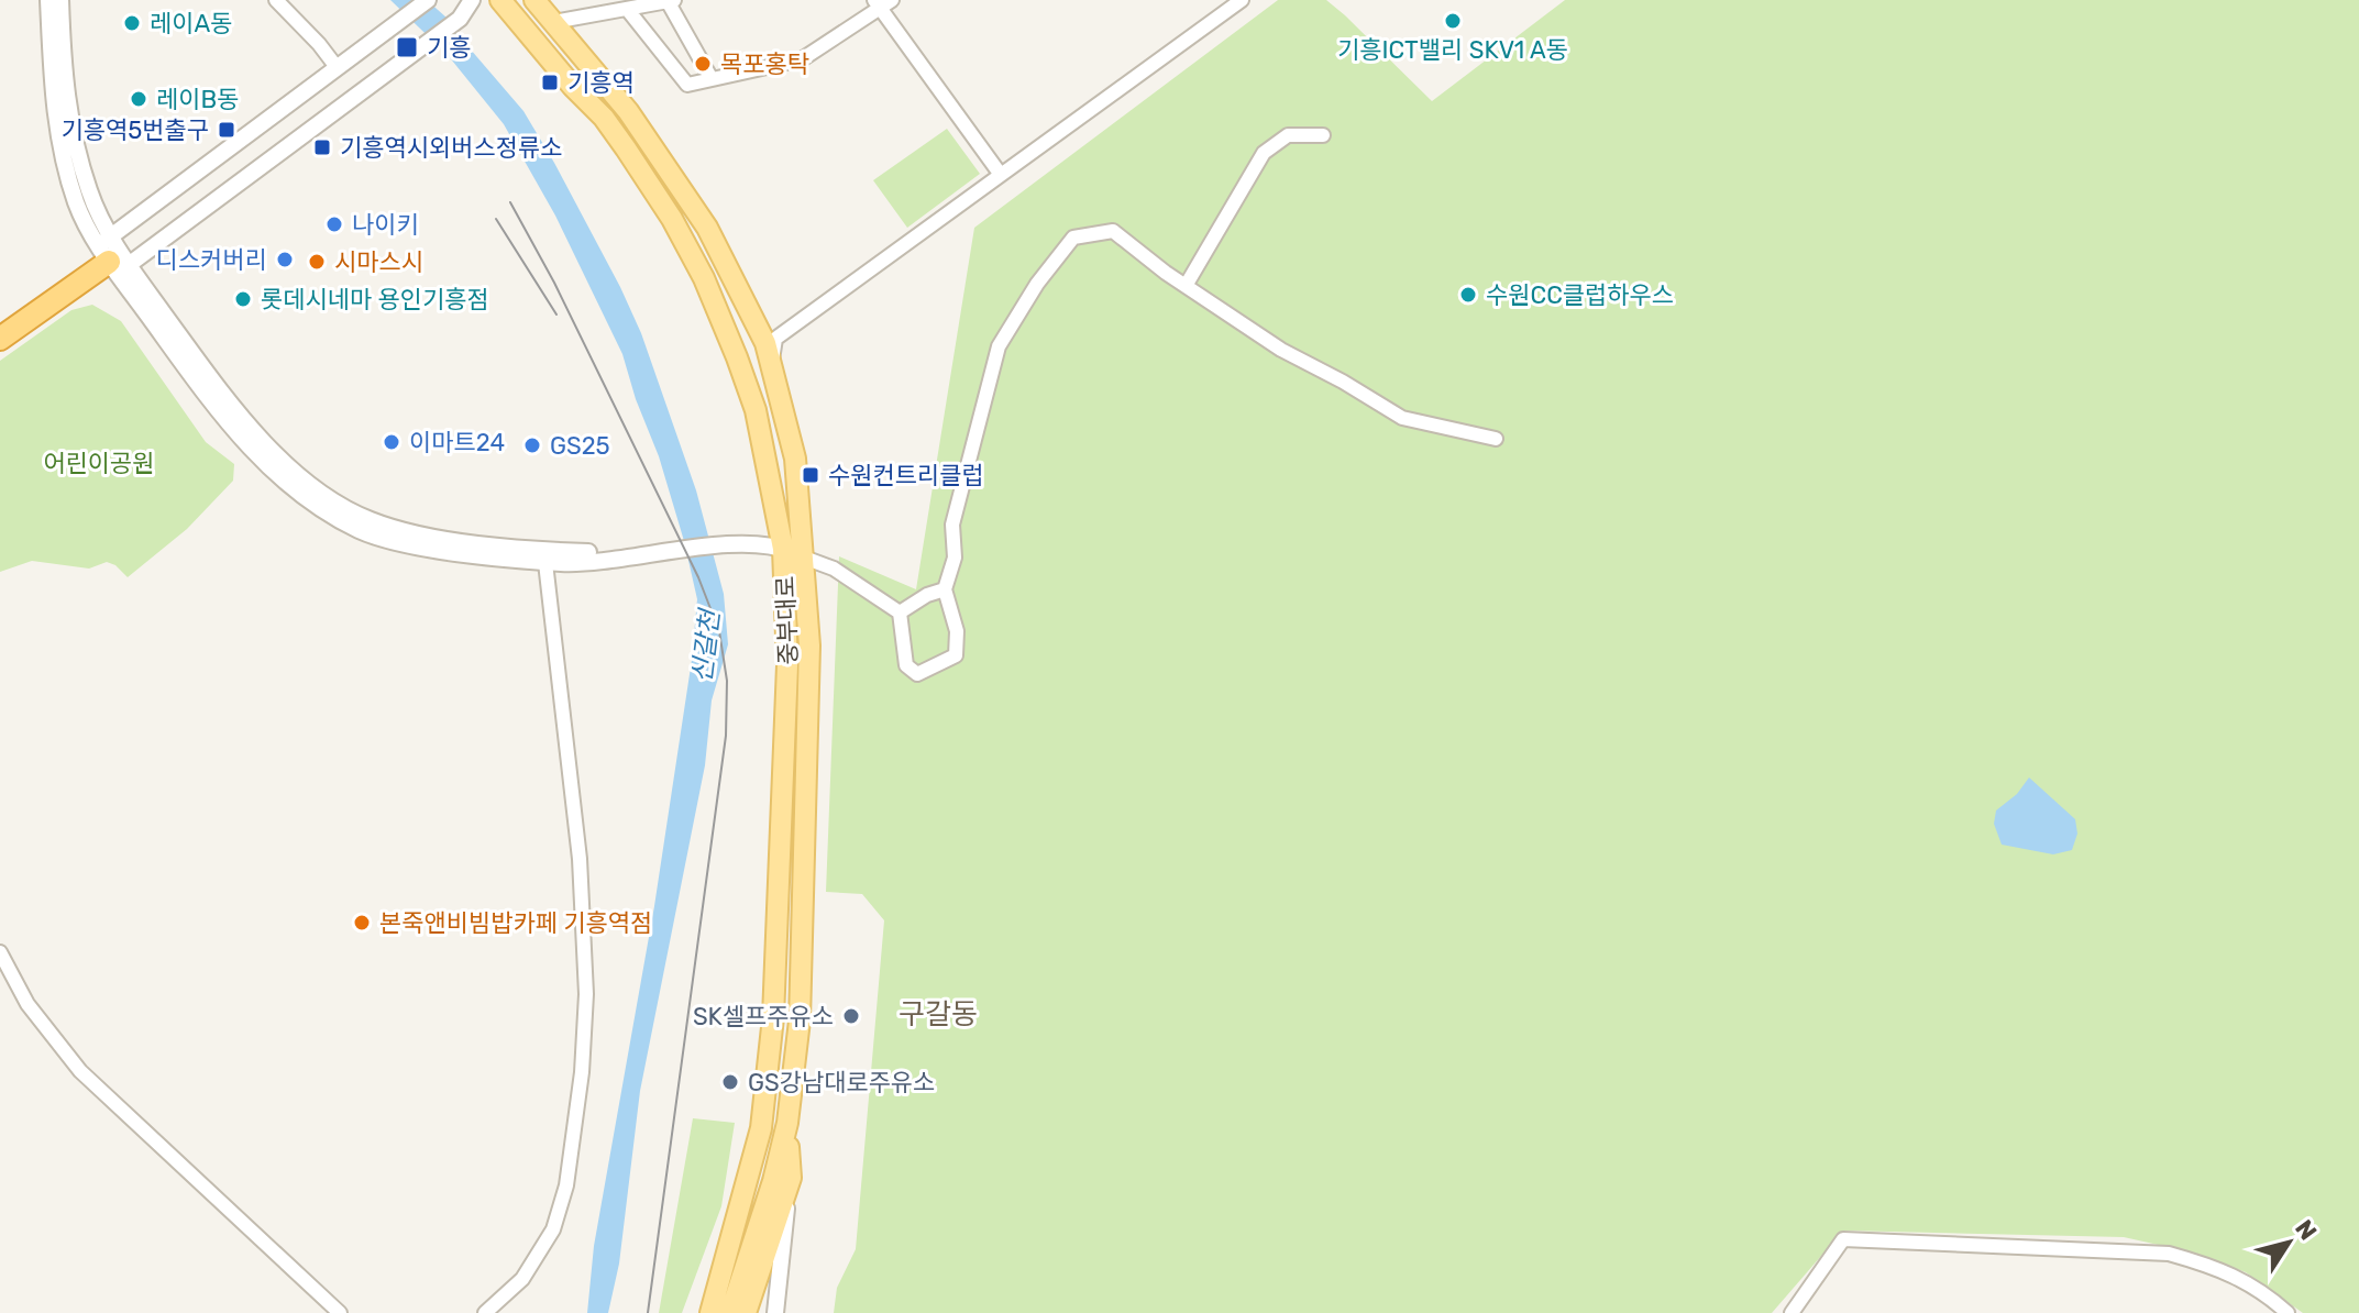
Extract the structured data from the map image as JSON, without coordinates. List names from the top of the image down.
{
  "streets": {
    "main road": ["중부대로"]
  },
  "districts": ["구갈동"],
  "water": ["신갈천"],
  "parks": ["어린이공원"],
  "places": {
    "other": [
      "기흥ICT밸리 SKV1 A동",
      "레이A동",
      "목포홍탁",
      "레이B동",
      "나이키",
      "디스커버리",
      "시마스시",
      "수원CC클럽하우스",
      "롯데시네마 용인기흥점",
      "이마트24",
      "GS25",
      "본죽앤비빔밥카페 기흥역점",
      "SK셀프주유소",
      "GS강남대로주유소"
    ],
    "transit": [
      "기흥",
      "기흥역",
      "기흥역5번출구",
      "기흥역시외버스정류소",
      "수원컨트리클럽"
    ]
  },
  "north": "top right"
}
